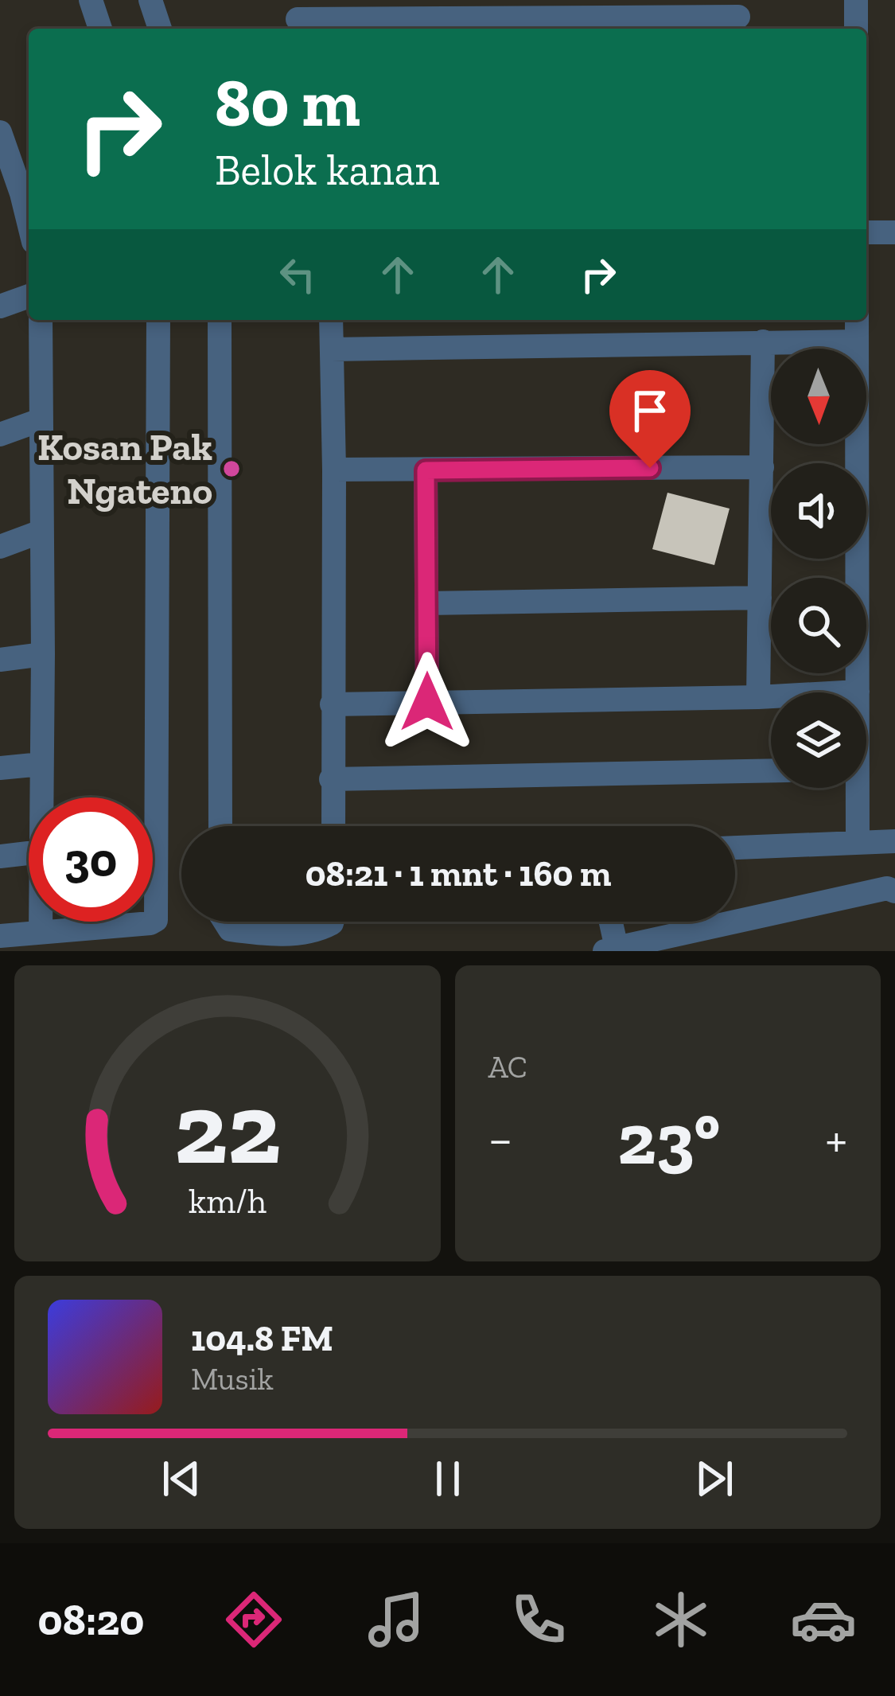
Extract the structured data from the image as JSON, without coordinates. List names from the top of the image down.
{
  "places": ["Kosan Pak Ngateno"],
  "north": "bottom",
  "page": {
    "turn": ["80 m", "Belok kanan"],
    "limit": "30",
    "trip": "08:21 · 1 mnt · 160 m",
    "tile": "AC",
    "heat": ["−", "23°", "+"],
    "song": ["104.8 FM", "Musik"],
    "tabs": "08:20",
    "gauge": ["22", "km/h"]
  }
}
